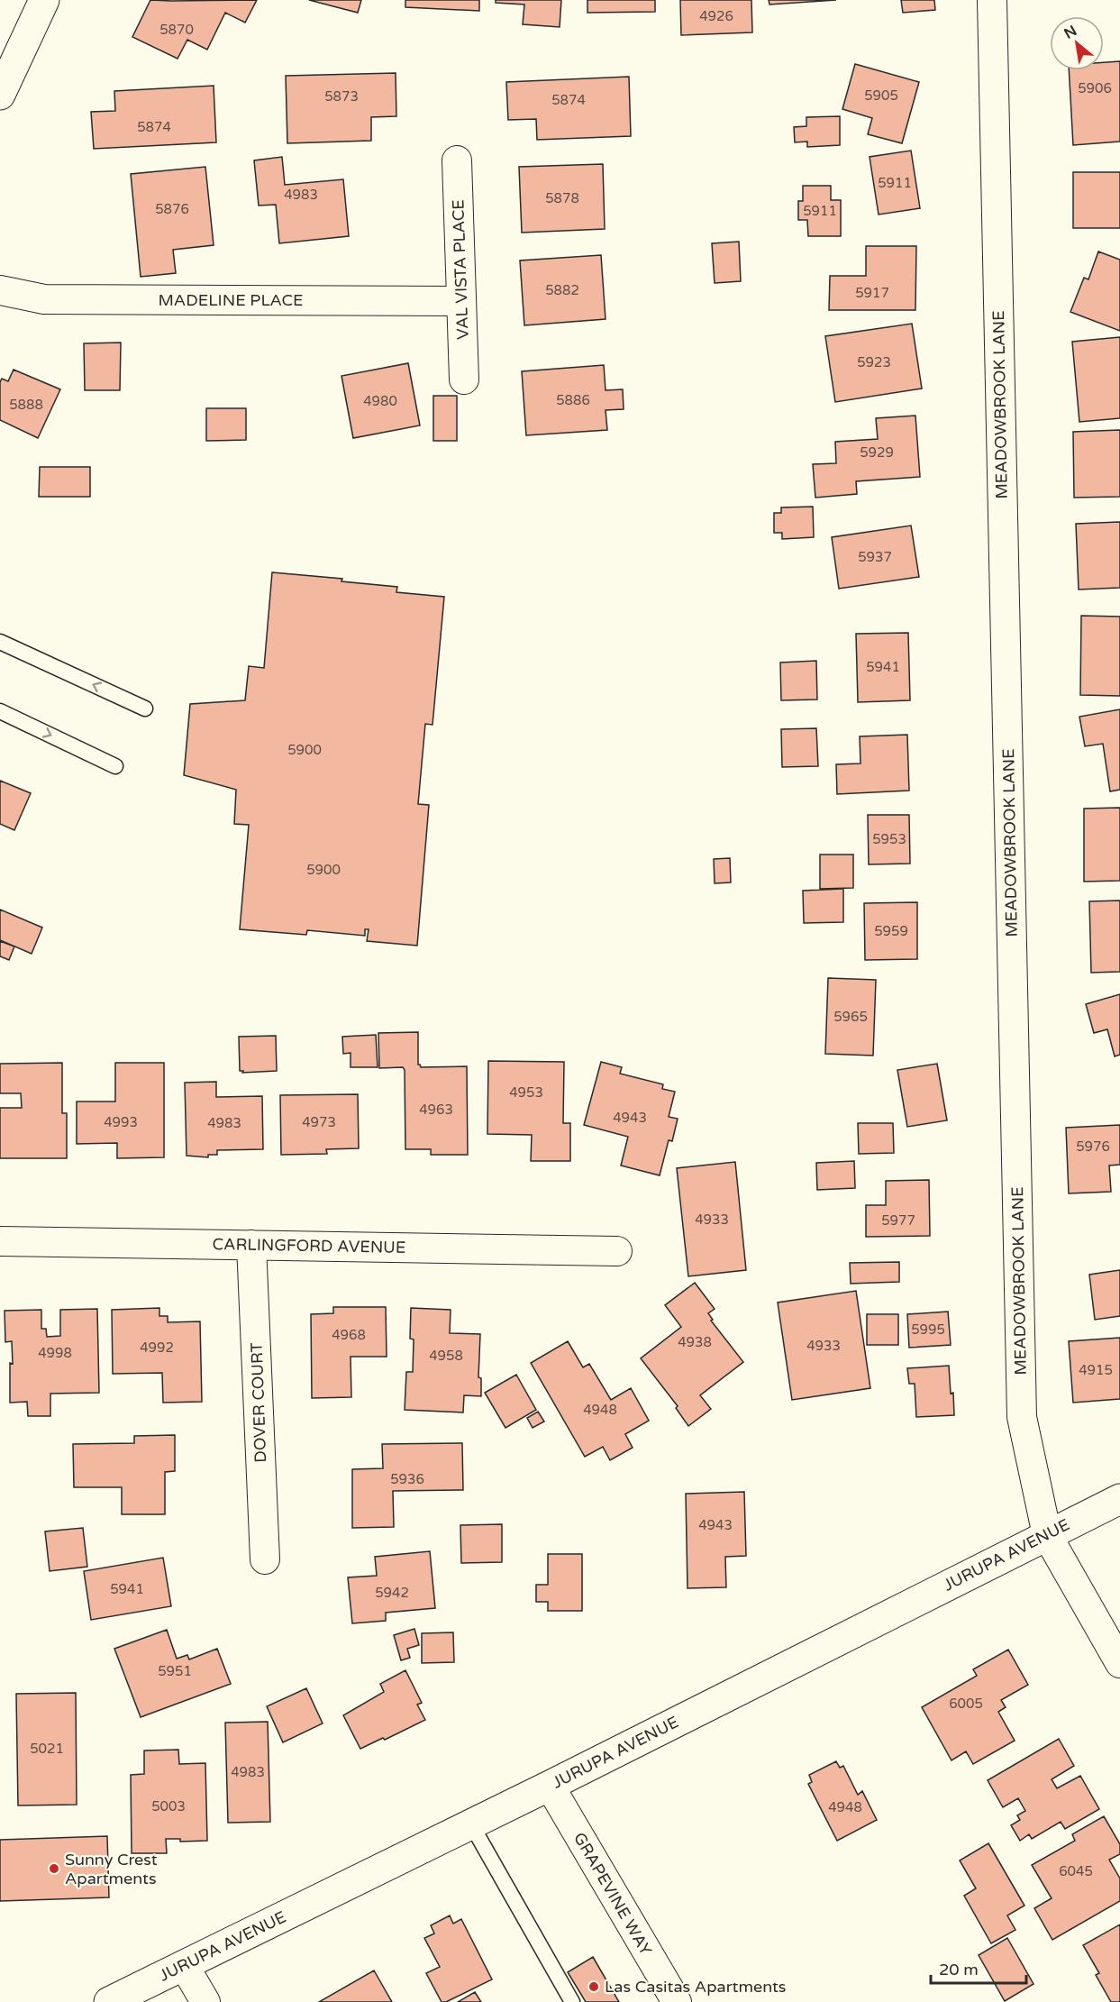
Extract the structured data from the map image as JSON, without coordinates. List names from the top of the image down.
{
  "streets": {
    "main road": ["JURUPA AVENUE"],
    "street": [
      "VAL VISTA PLACE",
      "MADELINE PLACE",
      "MEADOWBROOK LANE",
      "CARLINGFORD AVENUE",
      "DOVER COURT",
      "GRAPEVINE WAY"
    ]
  },
  "crossings": [
    ["VAL VISTA PLACE", "MADELINE PLACE"],
    ["MEADOWBROOK LANE", "JURUPA AVENUE"],
    ["CARLINGFORD AVENUE", "DOVER COURT"],
    ["JURUPA AVENUE", "GRAPEVINE WAY"]
  ],
  "places": ["Sunny Crest Apartments", "Las Casitas Apartments"],
  "house_numbers": [
    "4926",
    "5870",
    "5906",
    "5905",
    "5873",
    "5874",
    "5874",
    "5911",
    "4983",
    "5878",
    "5876",
    "5911",
    "5882",
    "5917",
    "5923",
    "5886",
    "4980",
    "5888",
    "5929",
    "5937",
    "5941",
    "5900",
    "5953",
    "5900",
    "5959",
    "5965",
    "4953",
    "4963",
    "4943",
    "4993",
    "4973",
    "4983",
    "5976",
    "4933",
    "5977",
    "5995",
    "4968",
    "4938",
    "4933",
    "4992",
    "4998",
    "4958",
    "4915",
    "4948",
    "5936",
    "4943",
    "5941",
    "5942",
    "5951",
    "6005",
    "5021",
    "4983",
    "5003",
    "4948",
    "6045"
  ],
  "scale_bar": "20 m",
  "north": "top left"
}
